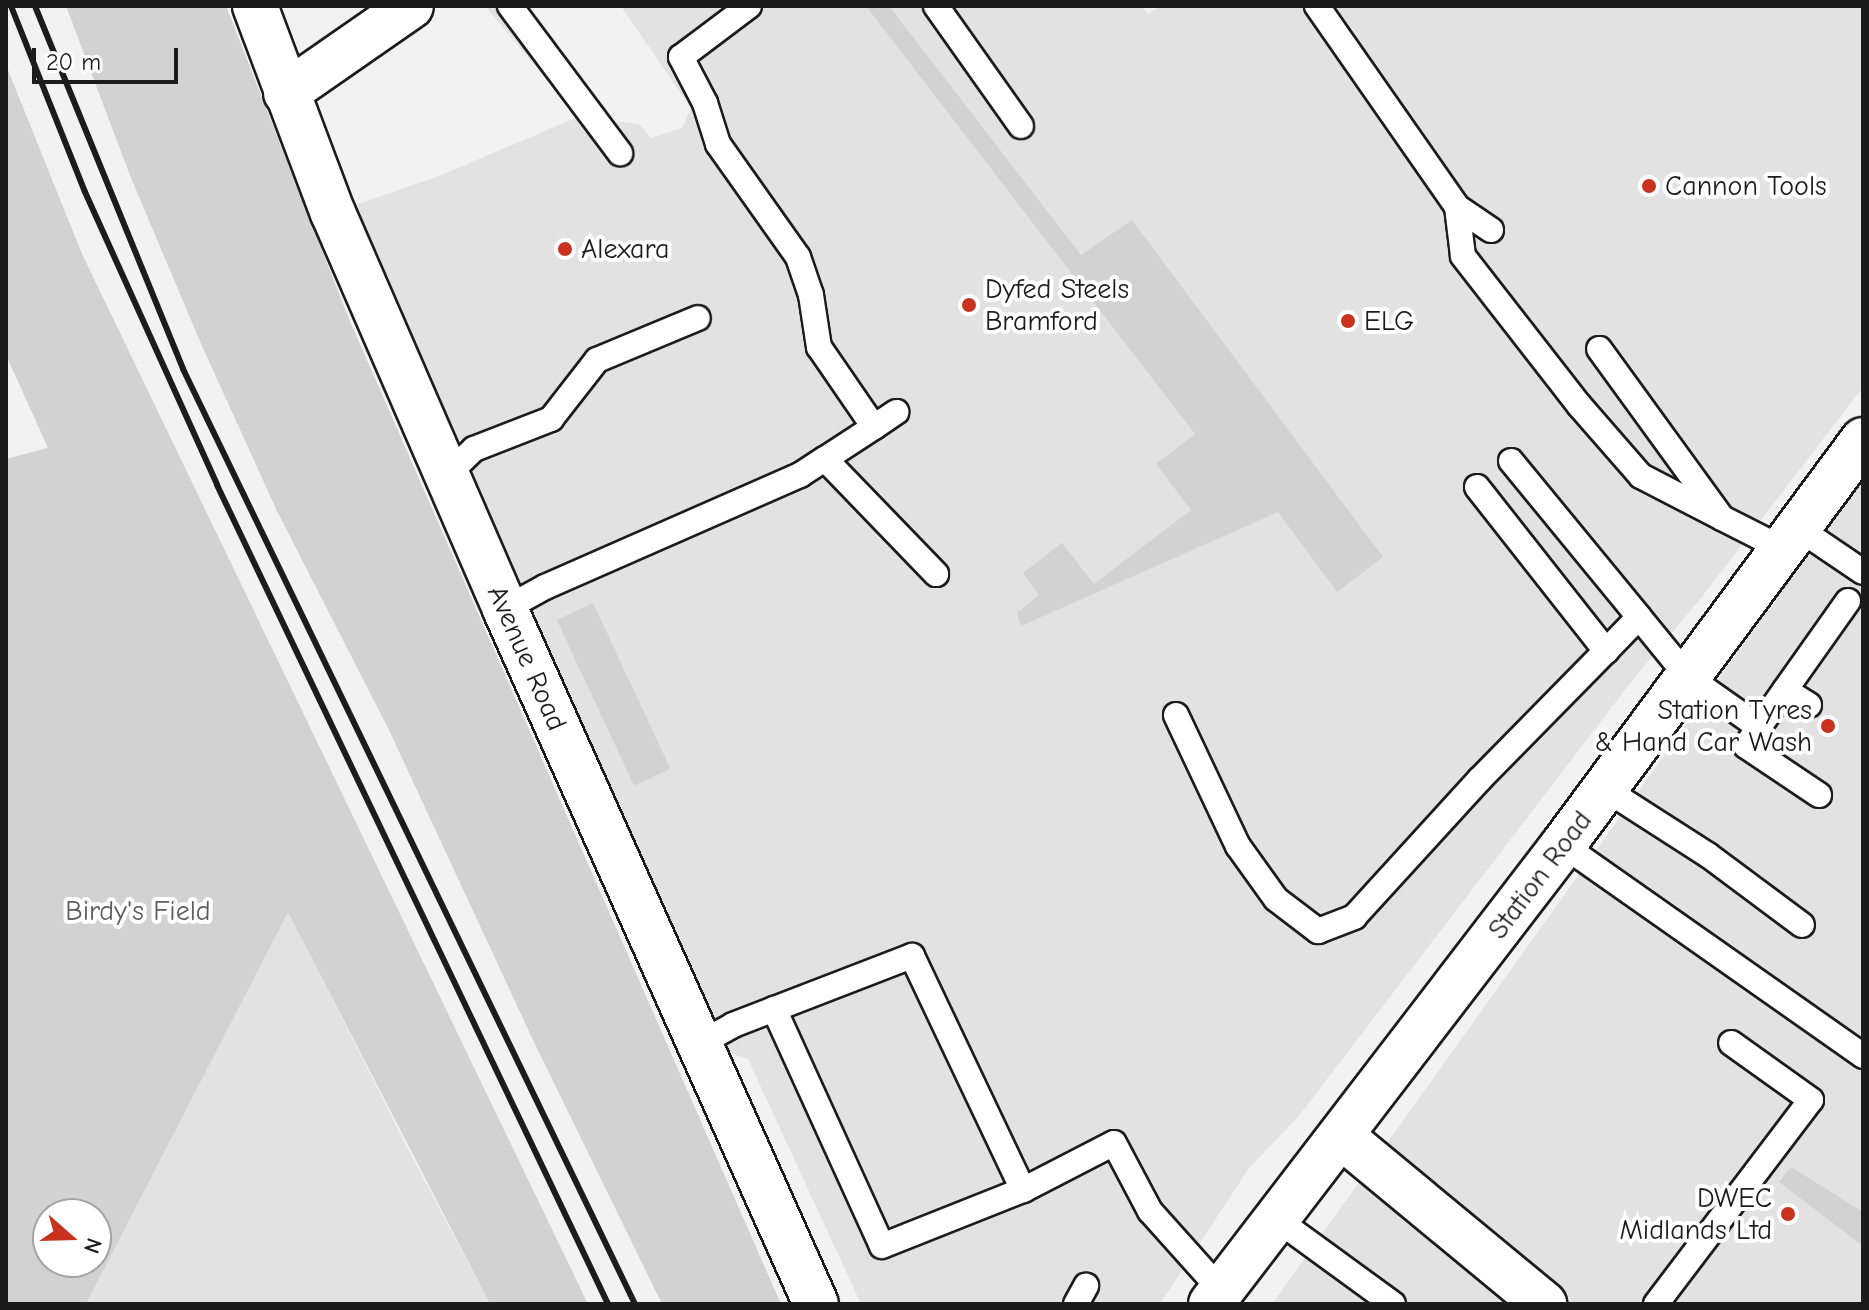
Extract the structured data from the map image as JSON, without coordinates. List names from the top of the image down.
{
  "streets": {
    "street": ["Avenue Road", "Station Road"]
  },
  "parks": ["Birdy's Field"],
  "places": [
    "Cannon Tools",
    "Alexara",
    "Dyfed Steels Bramford",
    "ELG",
    "Station Tyres & Hand Car Wash",
    "DWEC Midlands Ltd"
  ],
  "scale_bar": "20 m",
  "north": "right"
}
